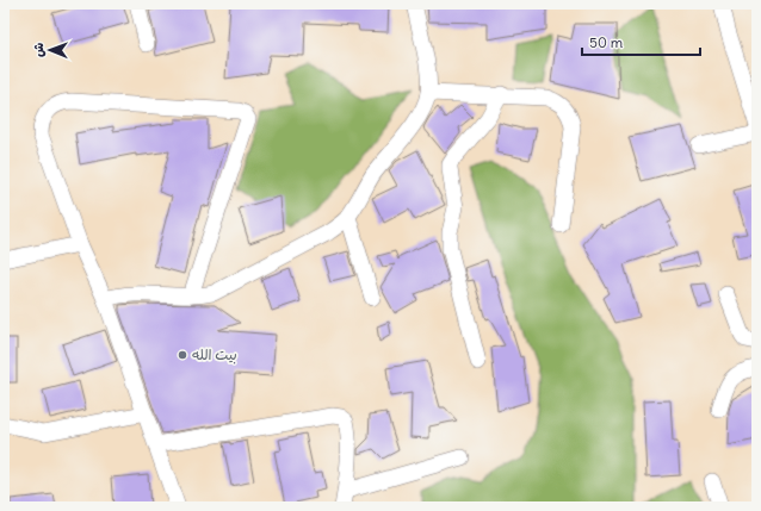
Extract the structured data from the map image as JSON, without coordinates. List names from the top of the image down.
{
  "places": ["بيت الله"],
  "scale_bar": "50 m",
  "north": "left"
}
